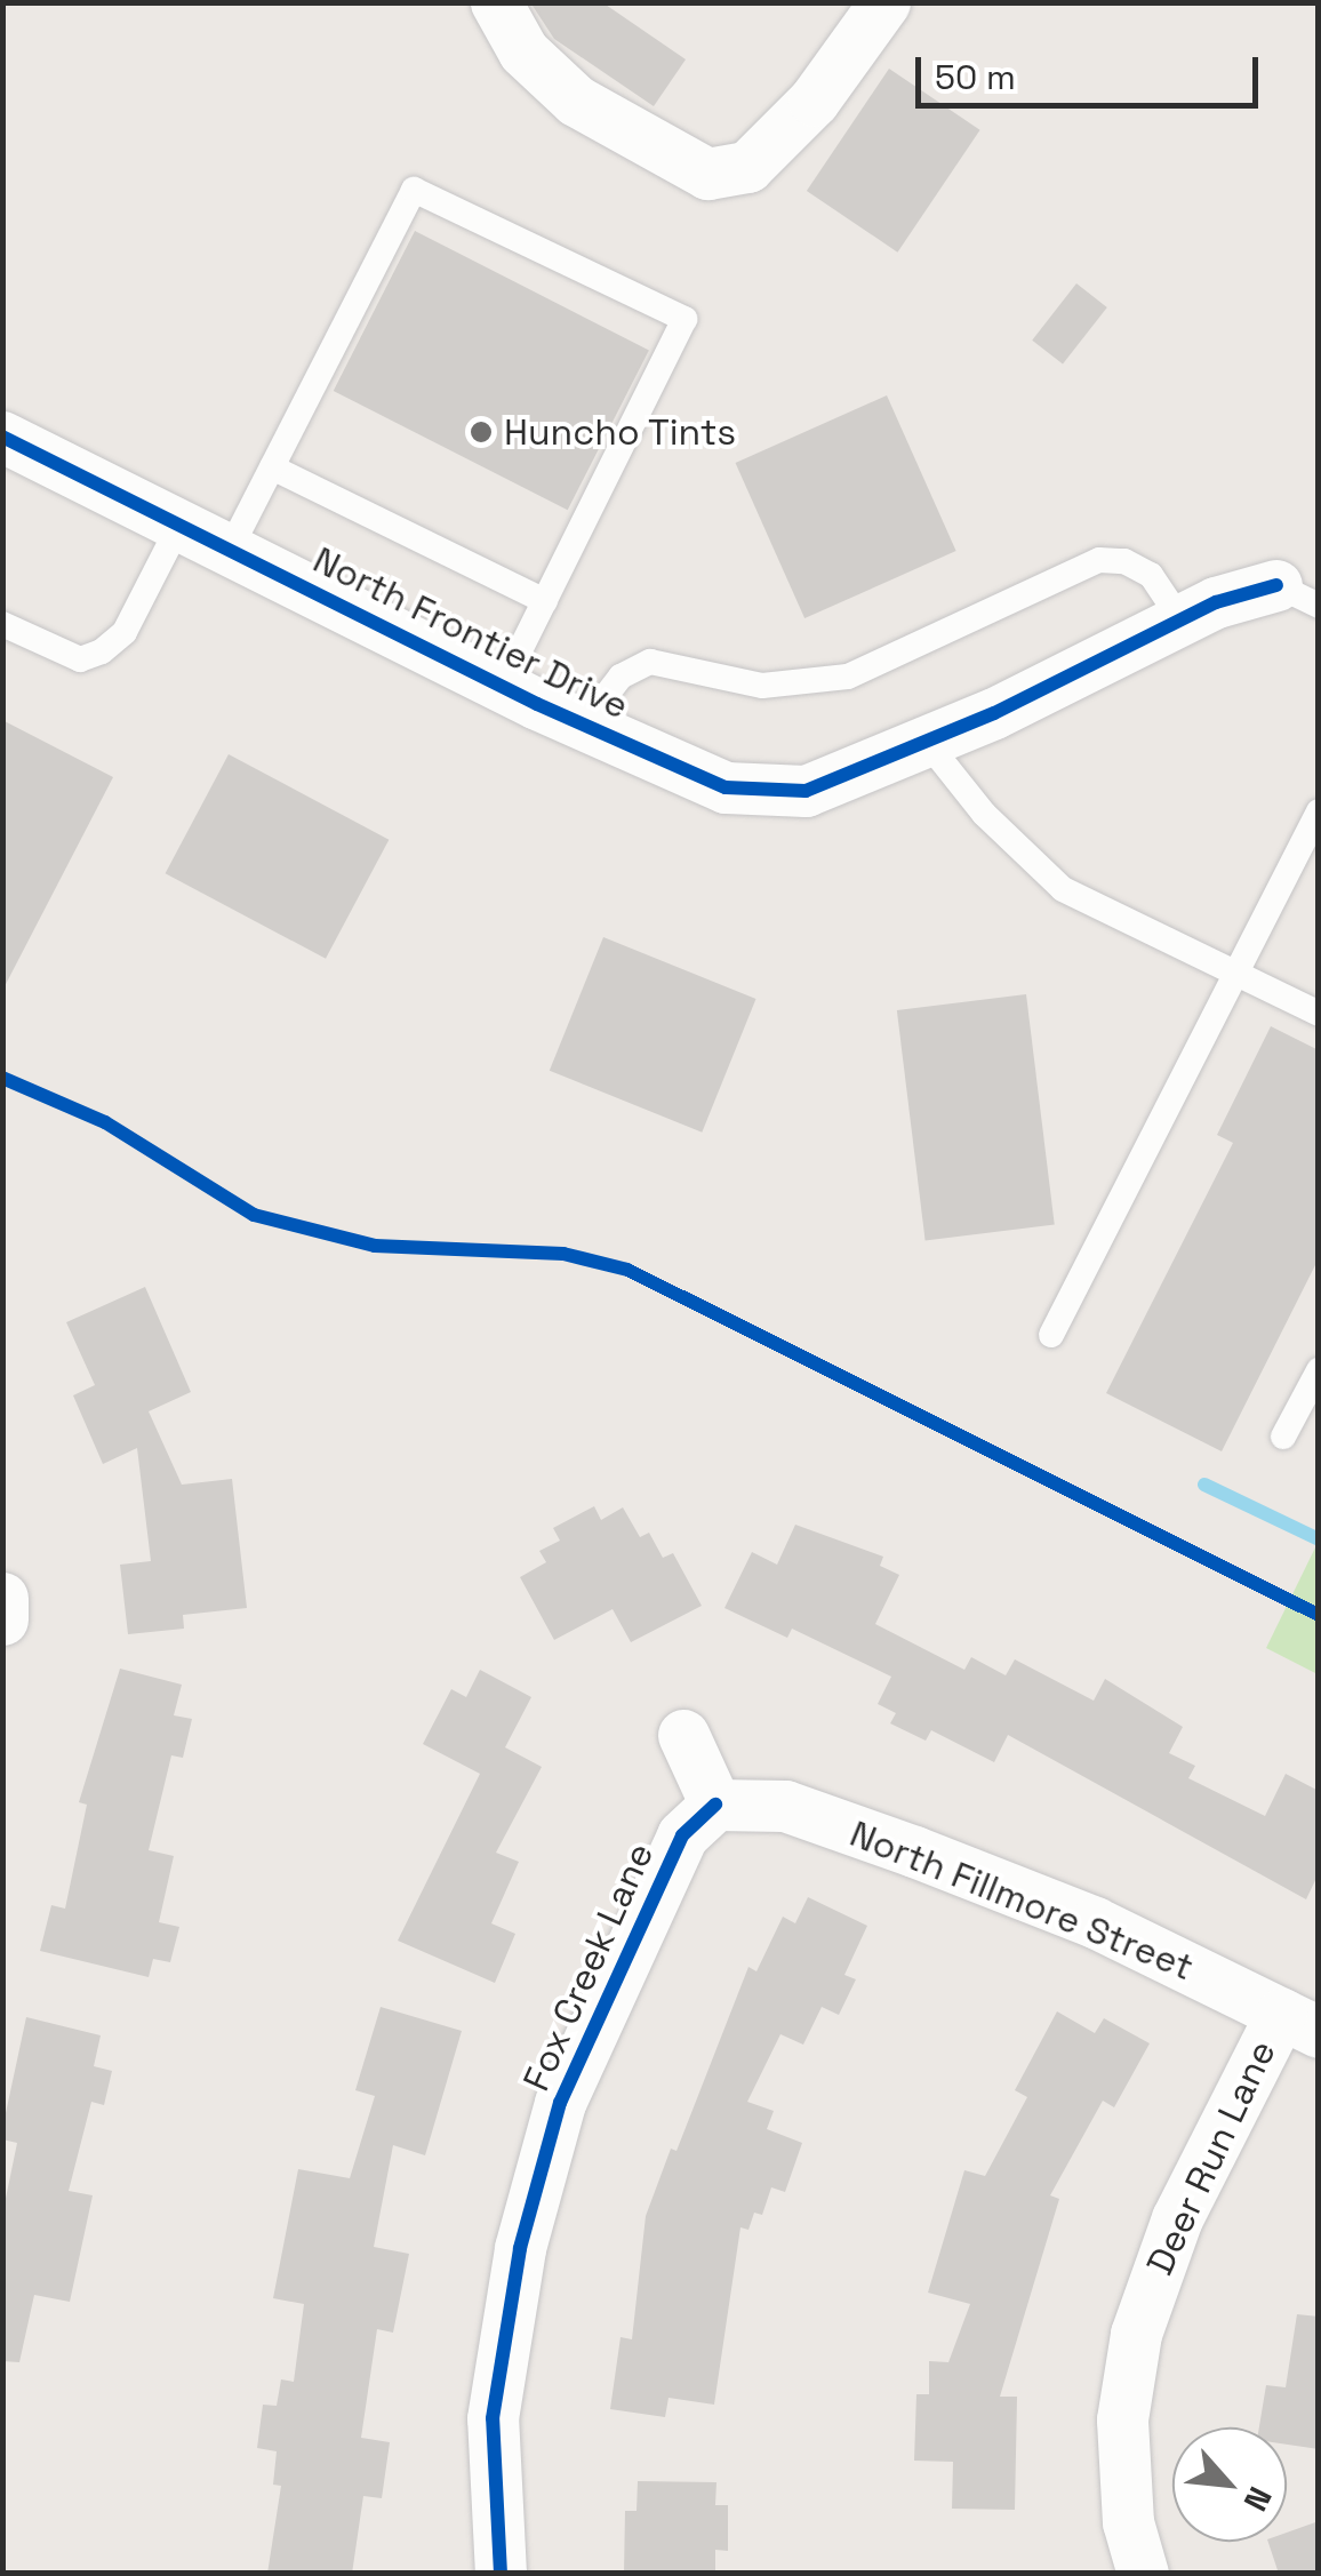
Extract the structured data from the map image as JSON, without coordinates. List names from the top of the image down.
{
  "streets": {
    "street": [
      "North Frontier Drive",
      "North Fillmore Street",
      "Fox Creek Lane",
      "Deer Run Lane"
    ]
  },
  "crossings": [
    ["North Fillmore Street", "Fox Creek Lane"],
    ["North Fillmore Street", "Deer Run Lane"]
  ],
  "places": ["Huncho Tints"],
  "scale_bar": "50 m",
  "north": "bottom right"
}
